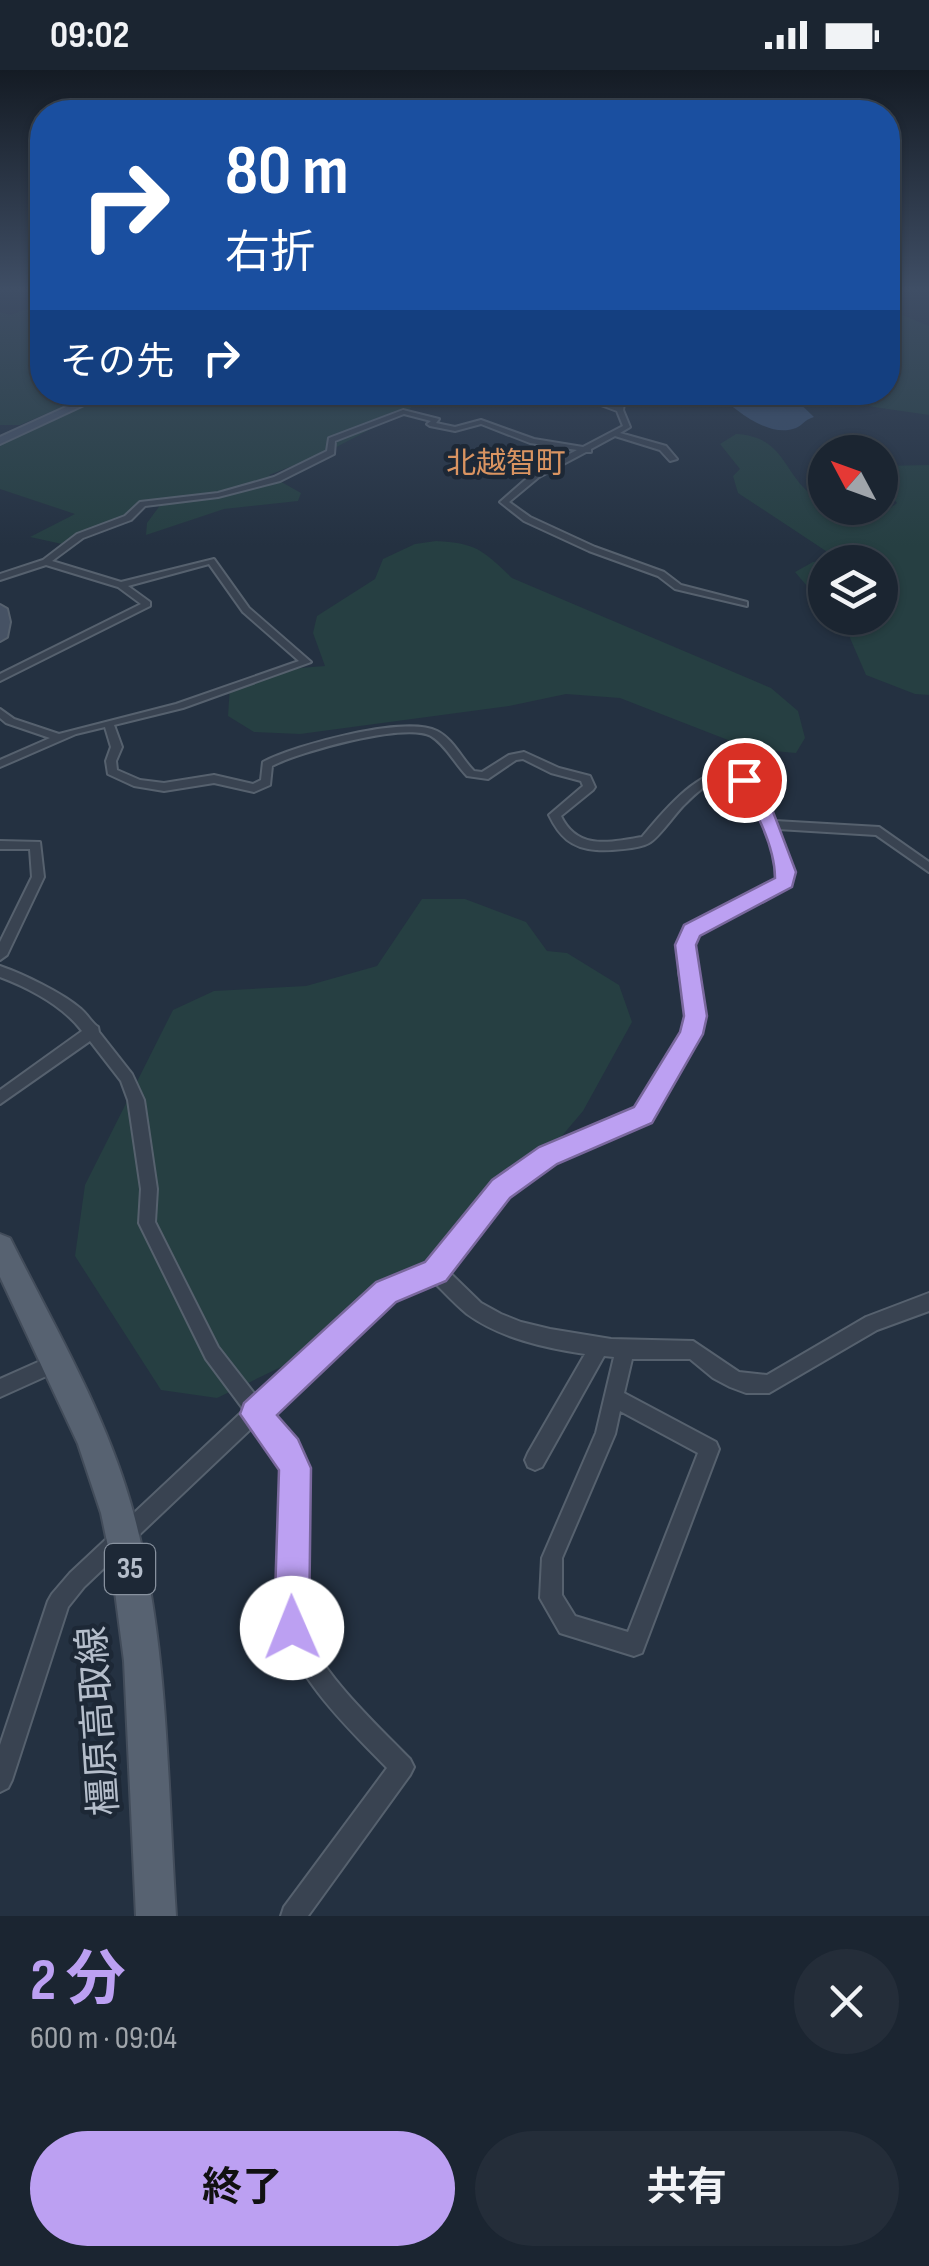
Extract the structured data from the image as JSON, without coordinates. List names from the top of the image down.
{
  "streets": {
    "main road": ["35", "橿原高取線"]
  },
  "districts": ["北越智町"],
  "north": "top left",
  "page": {
    "status": "09:02",
    "turn": ["80 m", "右折"],
    "then": "その先",
    "heading": ["2 分", "600 m · 09:04"],
    "buttons": ["終了", "共有"]
  }
}
